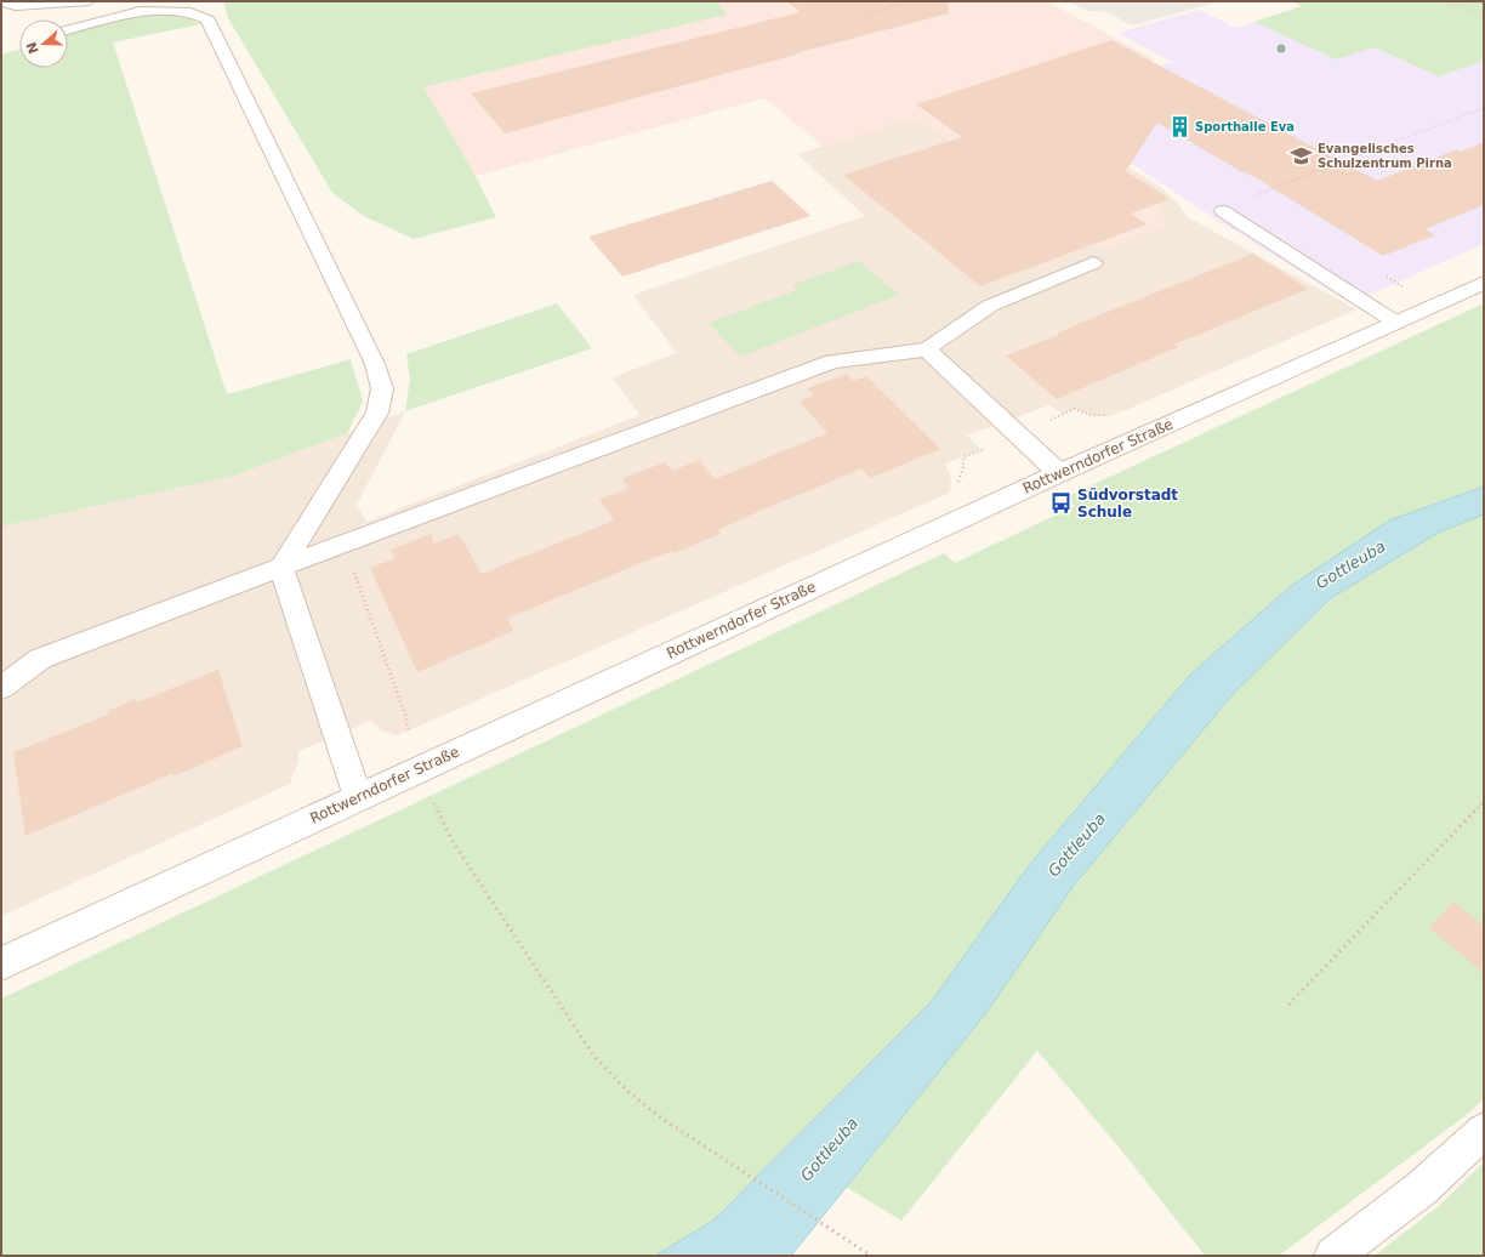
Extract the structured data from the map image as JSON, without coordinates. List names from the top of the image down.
{
  "streets": {
    "main road": ["Rottwerndorfer Straße"]
  },
  "water": ["Gottleuba"],
  "places": {
    "building": ["Sporthalle Eva"],
    "school or university": ["Evangelisches Schulzentrum Pirna"],
    "bus stop": ["Südvorstadt Schule"]
  },
  "north": "left"
}
